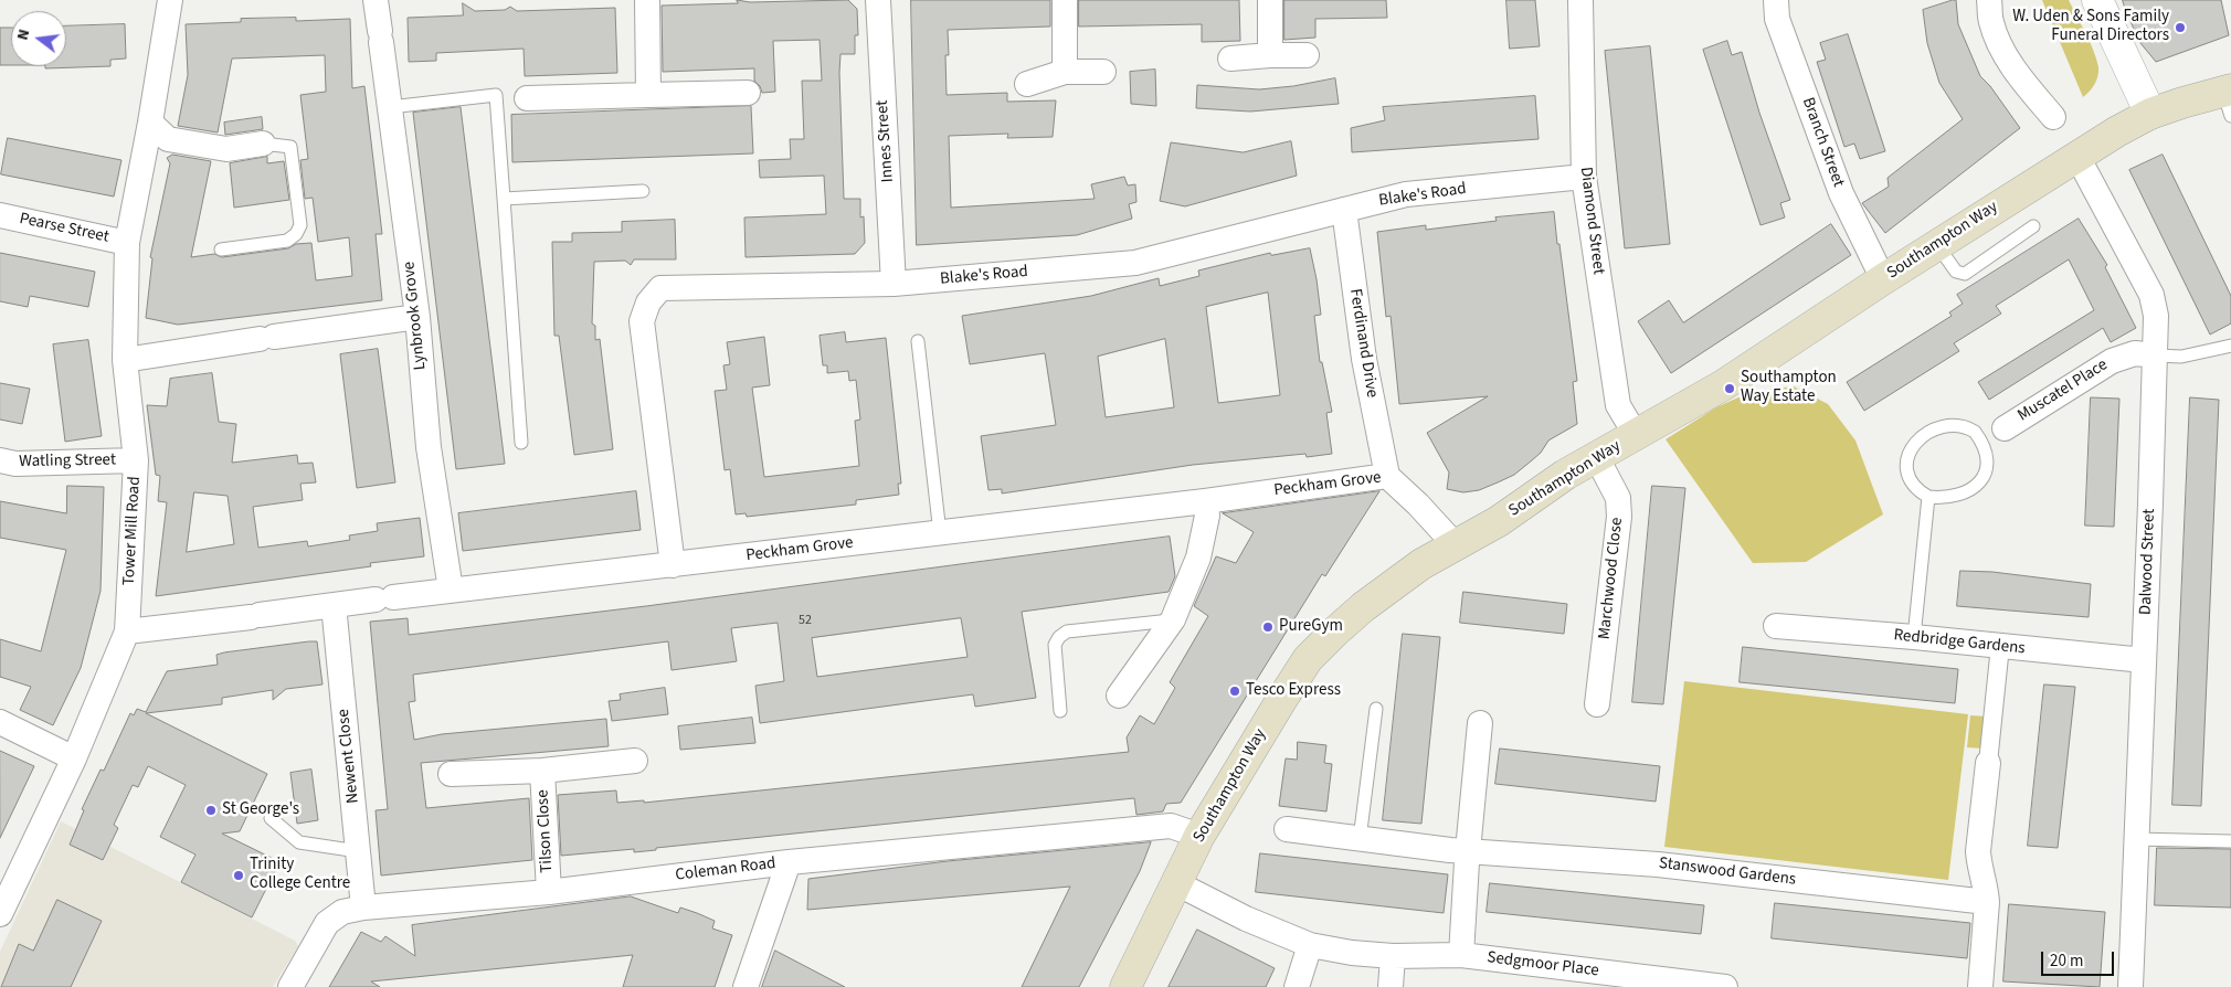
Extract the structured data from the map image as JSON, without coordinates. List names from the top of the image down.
{
  "streets": {
    "main road": ["Southampton Way"],
    "street": [
      "Innes Street",
      "Branch Street",
      "Blake's Road",
      "Diamond Street",
      "Pearse Street",
      "Lynbrook Grove",
      "Ferdinand Drive",
      "Muscatel Place",
      "Watling Street",
      "Peckham Grove",
      "Tower Mill Road",
      "Dalwood Street",
      "Marchwood Close",
      "Redbridge Gardens",
      "Newent Close",
      "Tilson Close",
      "Coleman Road",
      "Stanswood Gardens",
      "Sedgmoor Place"
    ]
  },
  "crossings": [
    ["Innes Street", "Blake's Road"],
    ["Branch Street", "Southampton Way"],
    ["Blake's Road", "Diamond Street"],
    ["Blake's Road", "Ferdinand Drive"],
    ["Blake's Road", "Peckham Grove"],
    ["Diamond Street", "Southampton Way"],
    ["Pearse Street", "Tower Mill Road"],
    ["Southampton Way", "Peckham Grove"],
    ["Southampton Way", "Dalwood Street"],
    ["Southampton Way", "Marchwood Close"],
    ["Southampton Way", "Coleman Road"],
    ["Southampton Way", "Sedgmoor Place"],
    ["Lynbrook Grove", "Peckham Grove"],
    ["Ferdinand Drive", "Peckham Grove"],
    ["Muscatel Place", "Dalwood Street"],
    ["Watling Street", "Tower Mill Road"],
    ["Peckham Grove", "Newent Close"],
    ["Dalwood Street", "Redbridge Gardens"],
    ["Newent Close", "Coleman Road"],
    ["Tilson Close", "Coleman Road"]
  ],
  "places": [
    "W. Uden & Sons Family Funeral Directors",
    "Southampton Way Estate",
    "PureGym",
    "Tesco Express",
    "St George's",
    "Trinity College Centre"
  ],
  "house_numbers": ["52"],
  "scale_bar": "20 m",
  "north": "left"
}
